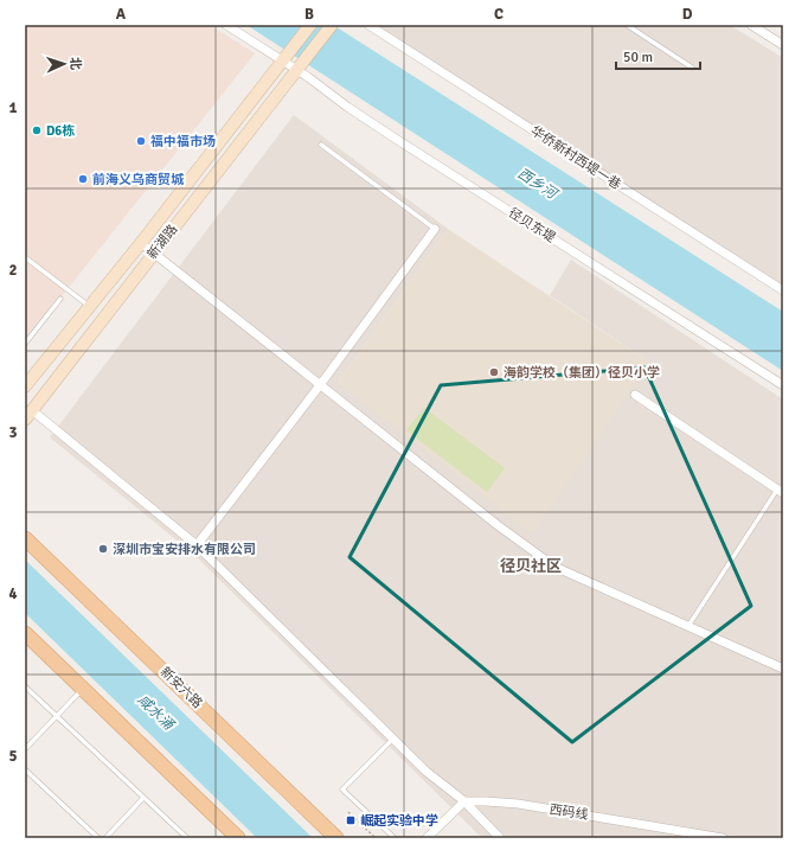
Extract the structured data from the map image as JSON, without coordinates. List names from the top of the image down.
{
  "streets": {
    "main road": ["新湖路", "新安六路"],
    "street": ["华侨新村西堤一巷", "径贝东堤", "西码线"]
  },
  "crossings": [
    ["径贝东堤", "新湖路"]
  ],
  "districts": ["径贝社区"],
  "water": ["西乡河", "咸水涌"],
  "places": {
    "other": [
      "D6栋",
      "福中福市场",
      "前海义乌商贸城",
      "海韵学校（集团）径贝小学",
      "深圳市宝安排水有限公司"
    ],
    "transit": ["崛起实验中学"]
  },
  "scale_bar": "50 m",
  "north": "right",
  "grid": {
    "columns": [
      "A",
      "B",
      "C",
      "D"
    ],
    "rows": [
      "1",
      "2",
      "3",
      "4",
      "5"
    ]
  }
}
